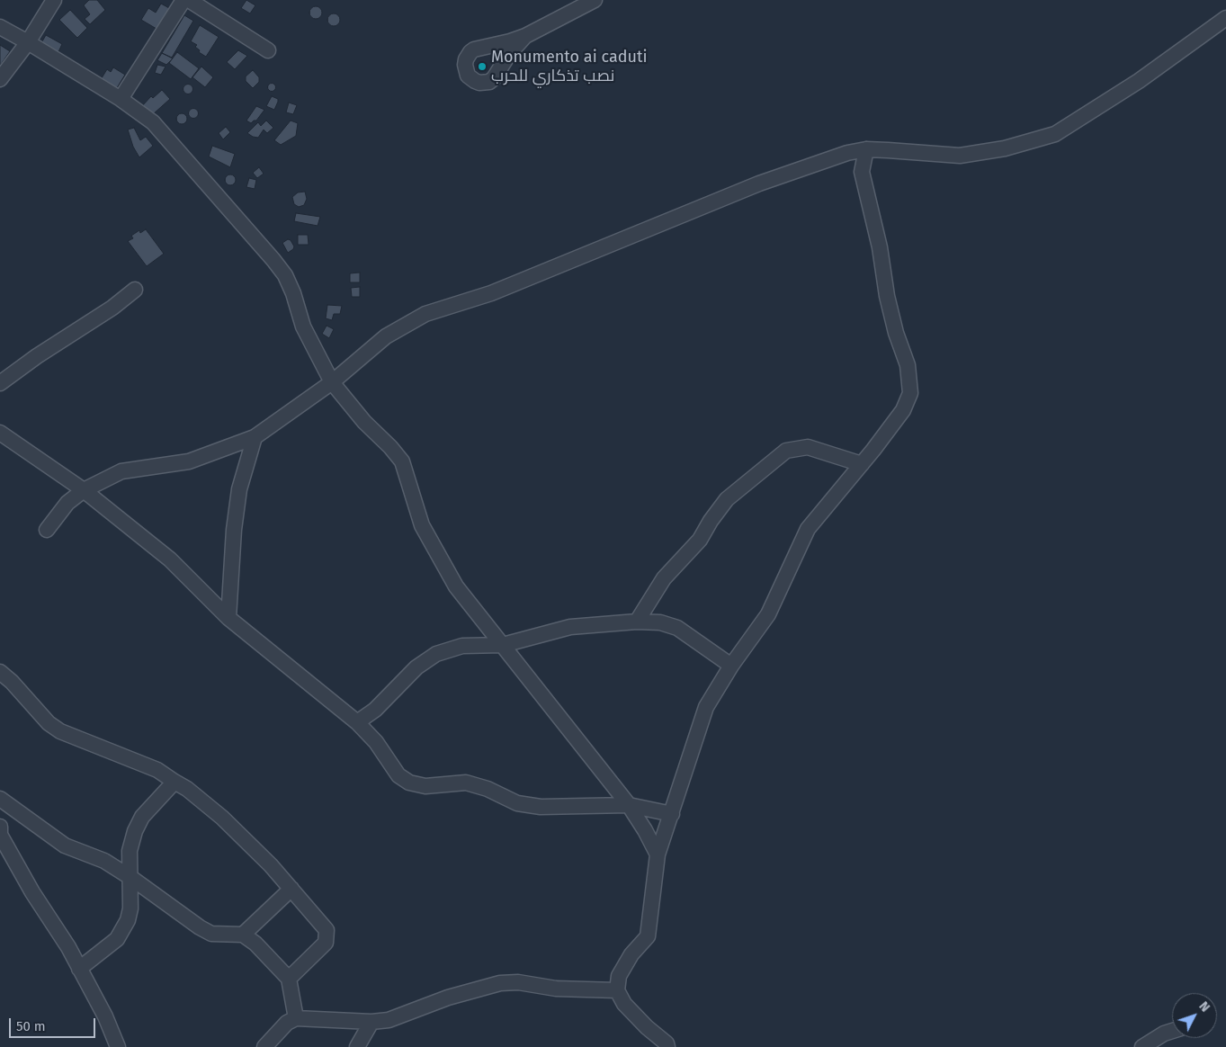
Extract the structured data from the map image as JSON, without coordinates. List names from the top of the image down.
{
  "places": ["Monumento ai caduti نصب تذكاري للحرب"],
  "scale_bar": "50 m",
  "north": "top right"
}
